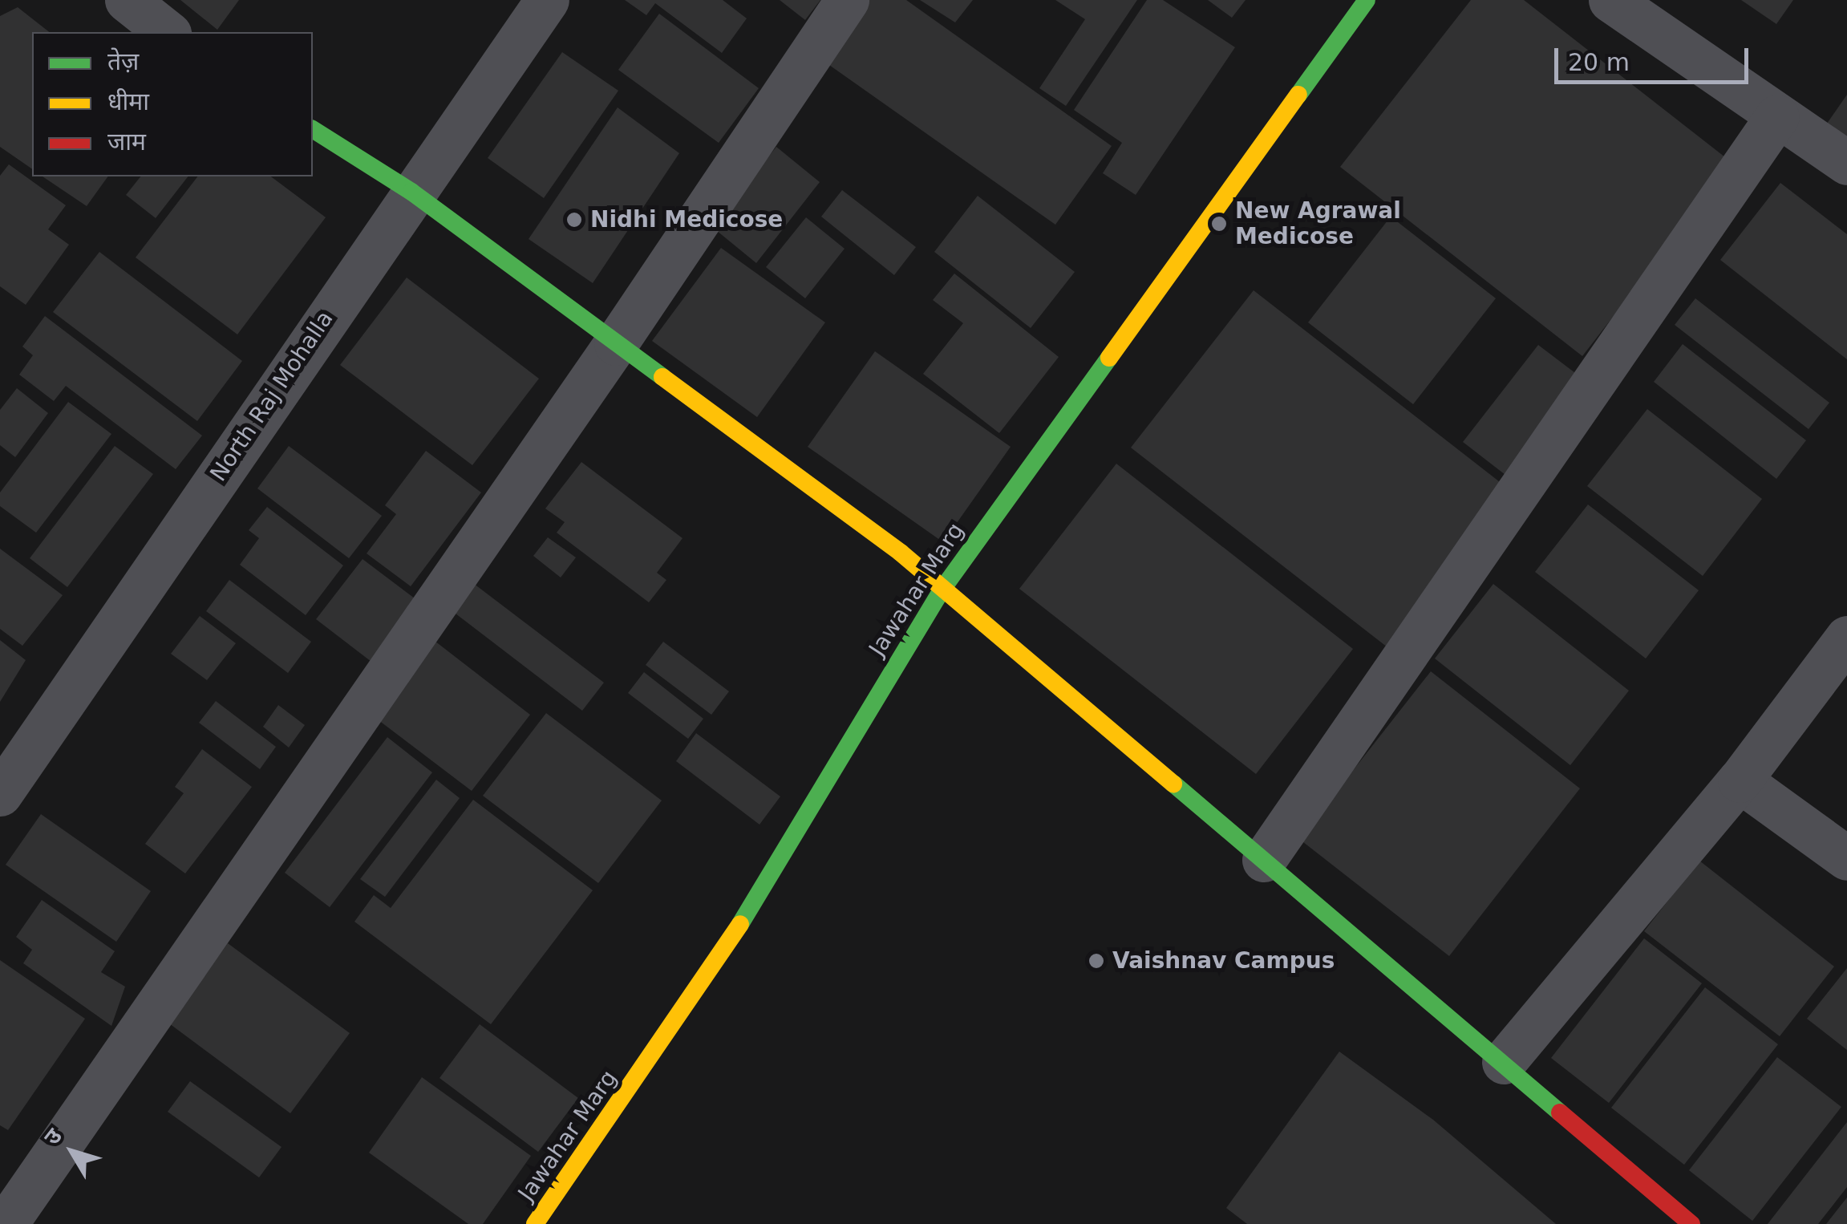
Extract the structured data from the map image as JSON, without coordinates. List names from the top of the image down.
{
  "streets": {
    "street": ["North Raj Mohalla", "Jawahar Marg"]
  },
  "places": ["Nidhi Medicose", "New Agrawal Medicose", "Vaishnav Campus"],
  "legend": ["तेज़", "धीमा", "जाम"],
  "scale_bar": "20 m",
  "north": "top left"
}
